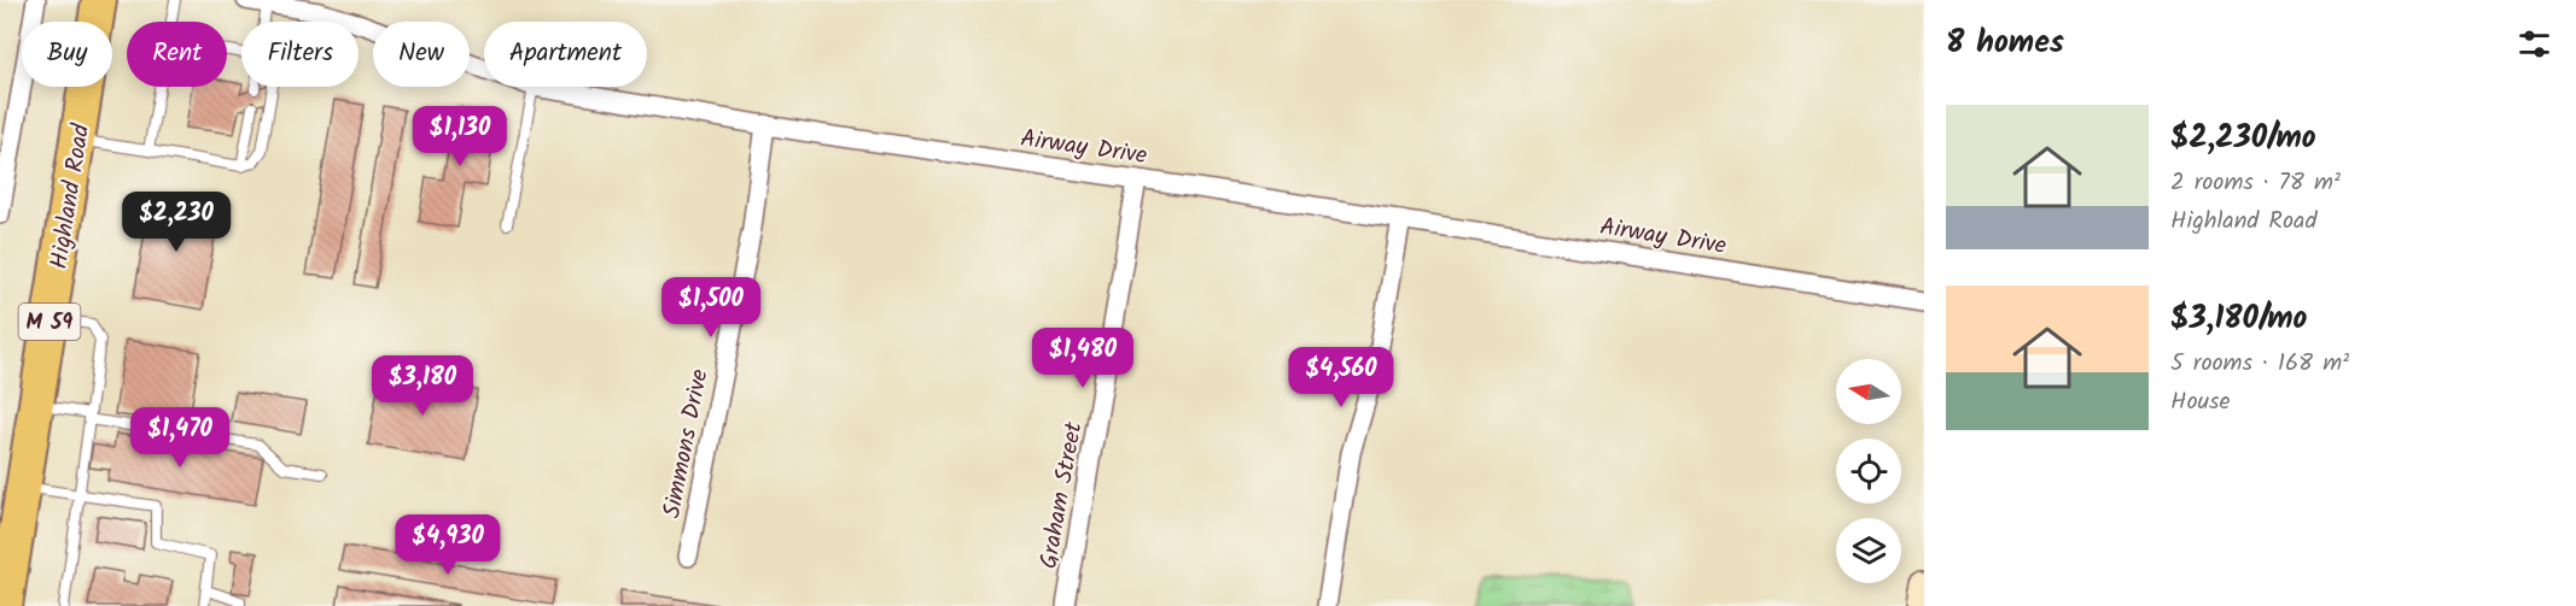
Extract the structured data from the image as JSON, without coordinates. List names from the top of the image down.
{
  "streets": {
    "highway": ["Highland Road", "M 59"],
    "street": ["Airway Drive", "Simmons Drive", "Graham Street"]
  },
  "crossings": [
    ["Airway Drive", "Simmons Drive"],
    ["Airway Drive", "Graham Street"]
  ],
  "north": "left",
  "page": {
    "heading": "8 homes",
    "chip": [
      "Buy",
      "Rent",
      "Filters",
      "New",
      "Apartment"
    ],
    "list": [
      {
        "name": "$2,230/mo",
        "note": "2 rooms · 78 m² · Highland Road"
      },
      {
        "name": "$3,180/mo",
        "note": "5 rooms · 168 m² · House"
      }
    ],
    "price": [
      "$1,130",
      "$2,230",
      "$1,500",
      "$1,480",
      "$4,560",
      "$3,180",
      "$1,470",
      "$4,930"
    ]
  }
}
